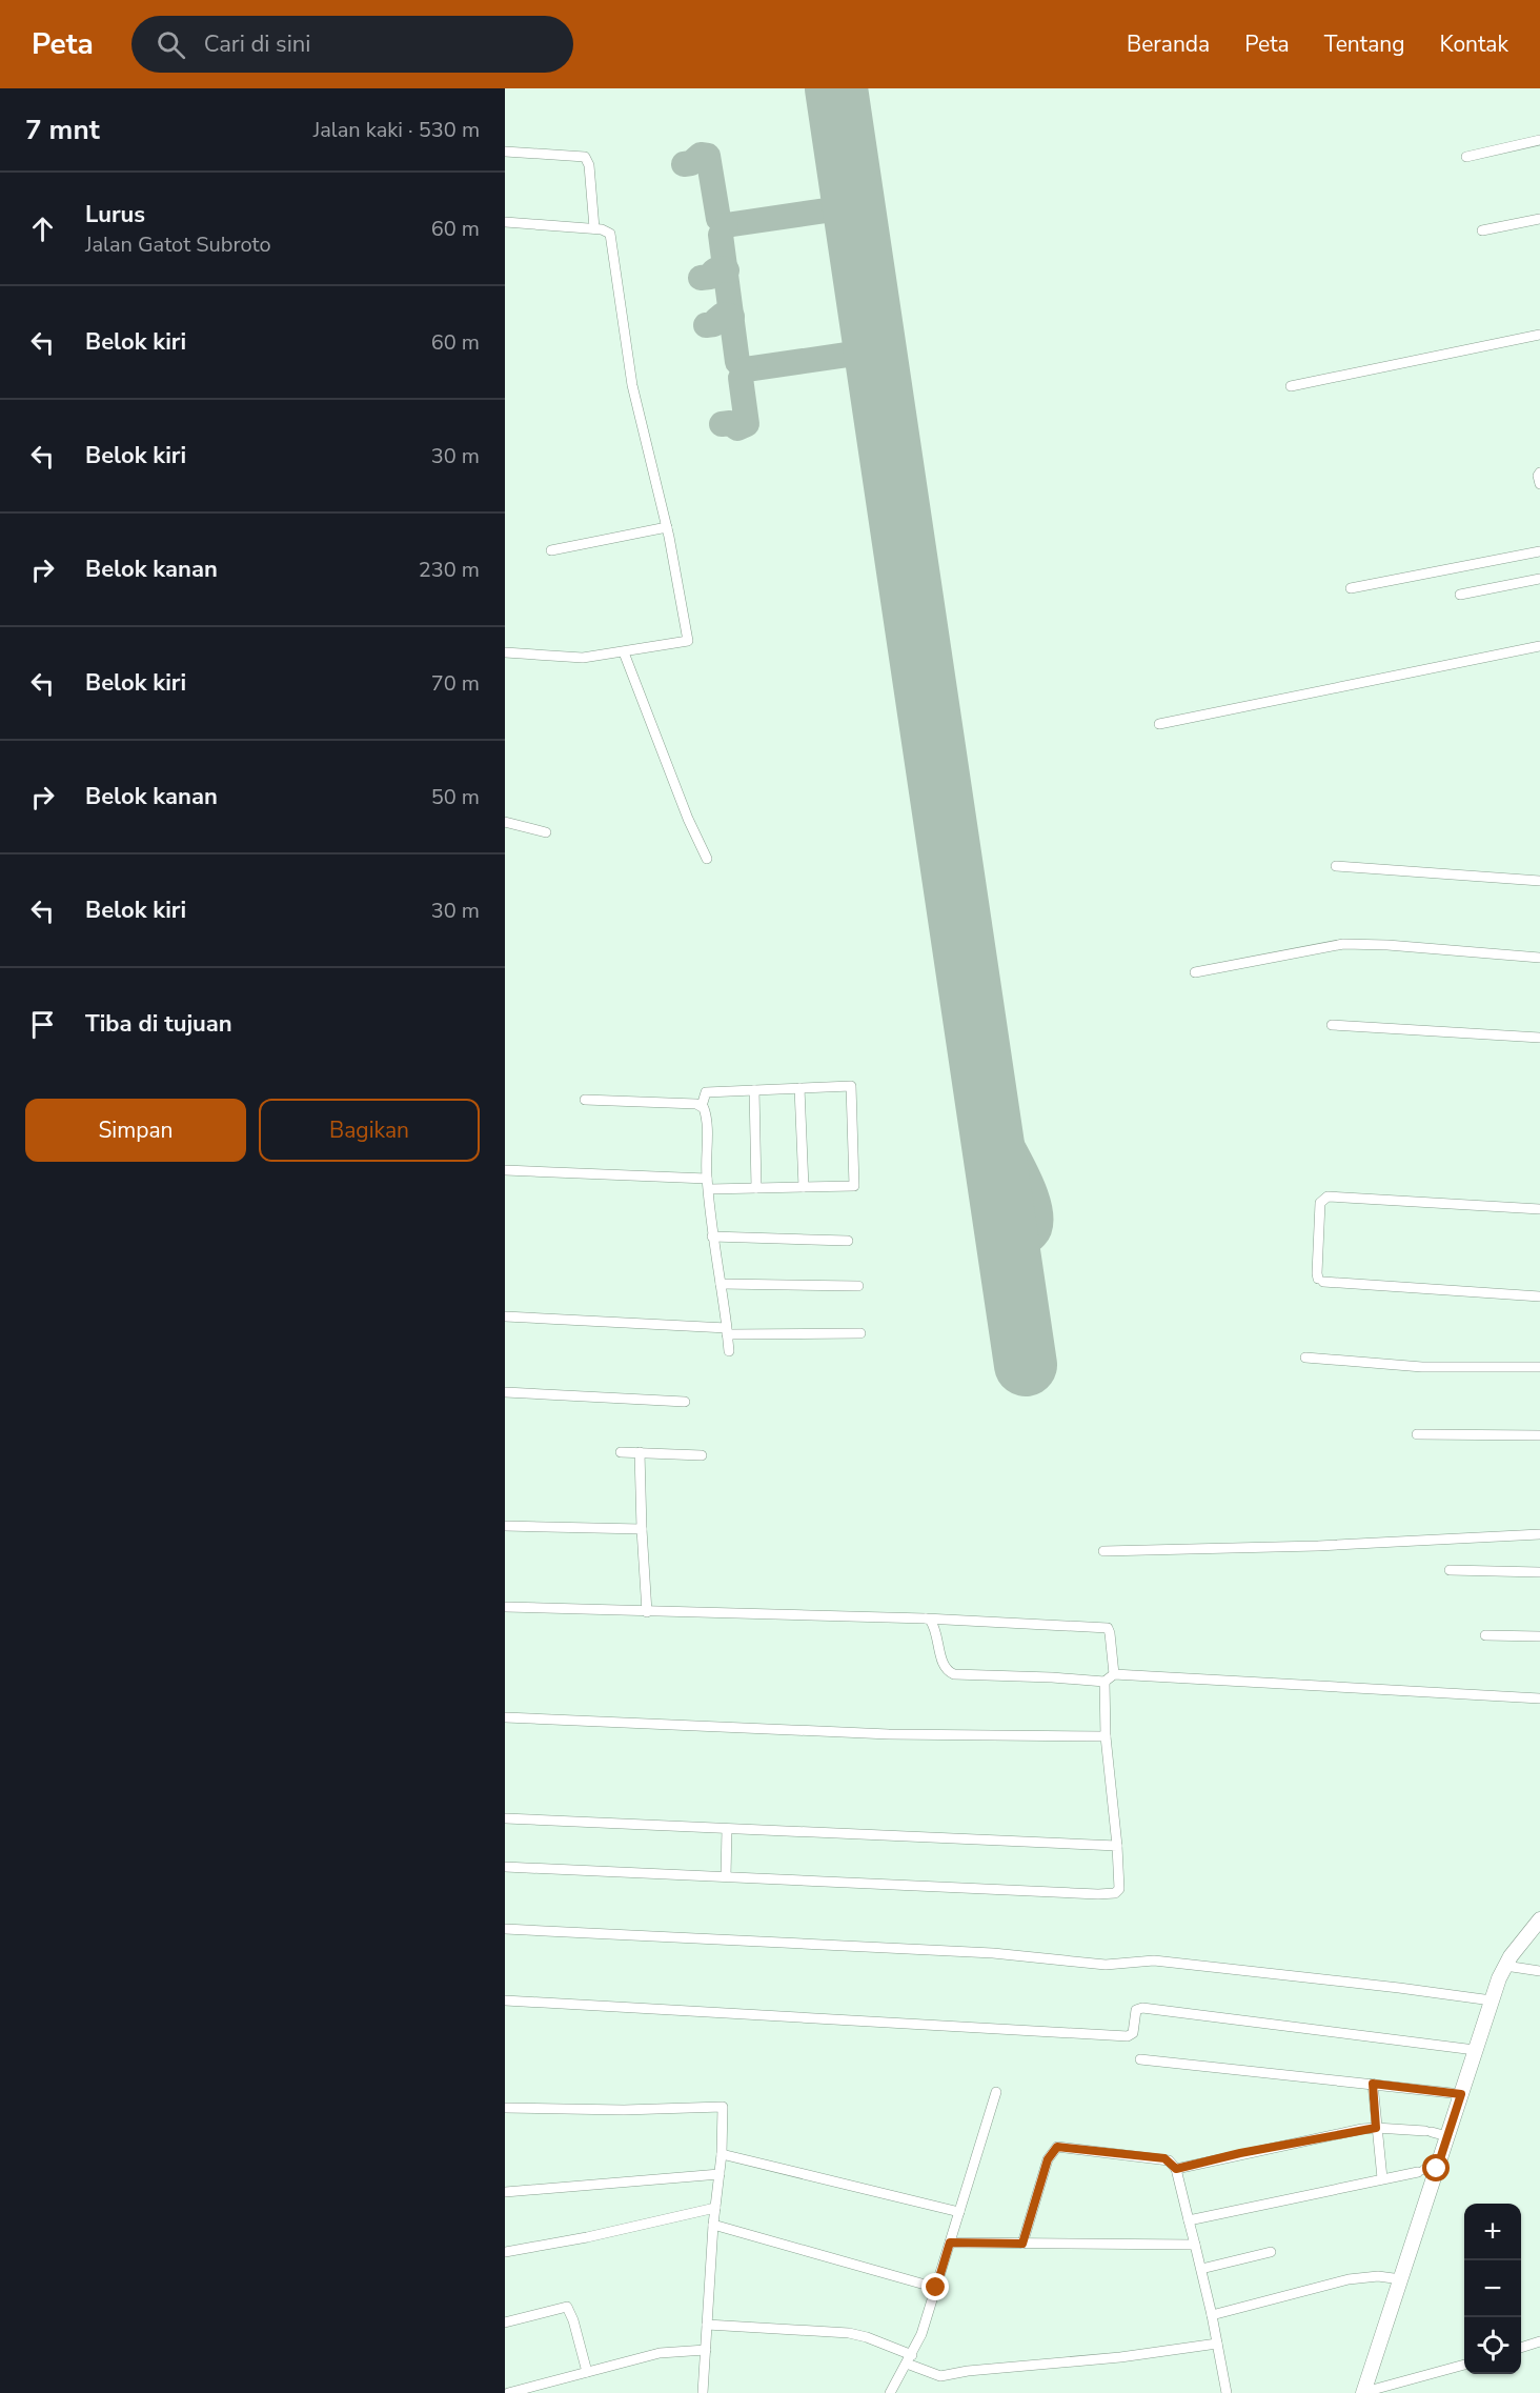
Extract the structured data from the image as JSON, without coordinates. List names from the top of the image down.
{
  "page": {
    "header": "Peta",
    "search": "Cari di sini",
    "nav": [
      "Beranda",
      "Peta",
      "Tentang",
      "Kontak"
    ],
    "heading": ["7 mnt", "Jalan kaki · 530 m"],
    "list": [
      ["Lurus", "Jalan Gatot Subroto", "60 m"],
      ["Belok kiri", "60 m"],
      ["Belok kiri", "30 m"],
      ["Belok kanan", "230 m"],
      ["Belok kiri", "70 m"],
      ["Belok kanan", "50 m"],
      ["Belok kiri", "30 m"],
      "Tiba di tujuan"
    ],
    "buttons": ["Simpan", "Bagikan"],
    "map_buttons": ["+", "−"]
  }
}
